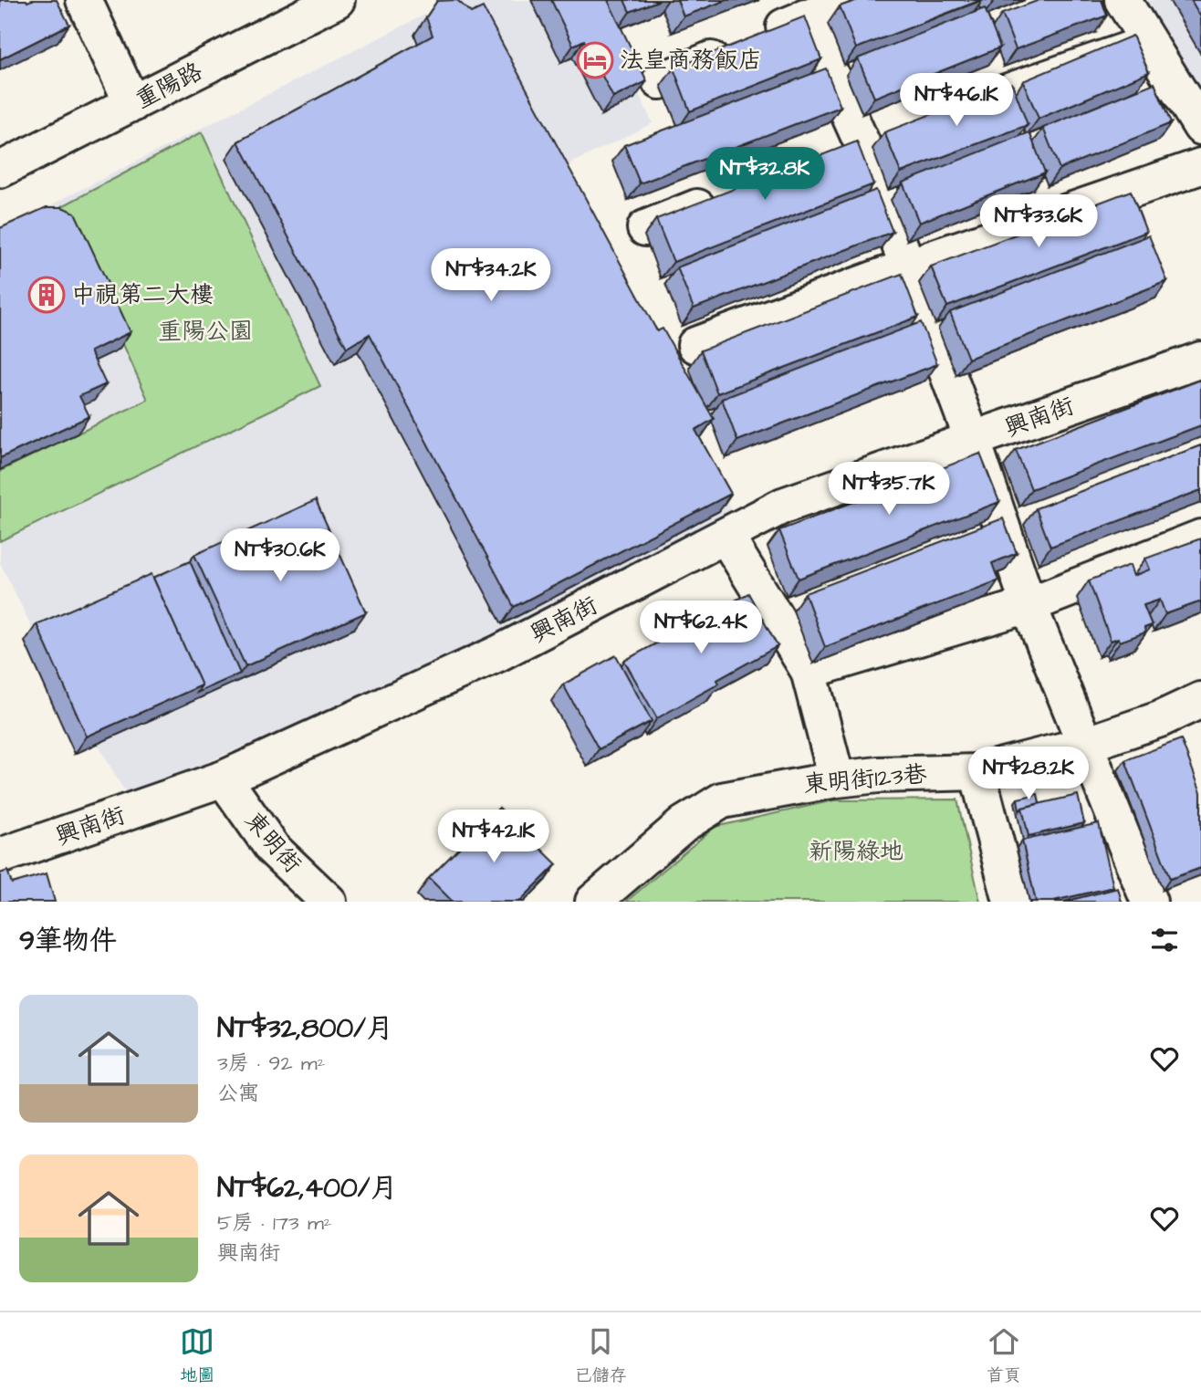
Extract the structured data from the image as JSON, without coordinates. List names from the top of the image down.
{
  "streets": {
    "street": [
      "重陽路",
      "興南街",
      "東明街123巷",
      "東明街"
    ]
  },
  "crossings": [
    ["興南街", "東明街"]
  ],
  "parks": ["重陽公園", "新陽綠地"],
  "places": {
    "hotel": ["法皇商務飯店"],
    "building": ["中視第二大樓"]
  },
  "page": {
    "price": [
      "NT$46.1K",
      "NT$32.8K",
      "NT$33.6K",
      "NT$34.2K",
      "NT$35.7K",
      "NT$30.6K",
      "NT$62.4K",
      "NT$28.2K",
      "NT$42.1K"
    ],
    "heading": "9筆物件",
    "list": [
      {
        "name": "NT$32,800/月",
        "note": "3房 · 92 m² · 公寓"
      },
      {
        "name": "NT$62,400/月",
        "note": "5房 · 173 m² · 興南街"
      }
    ],
    "tabs": ["地圖", "已儲存", "首頁"]
  }
}
